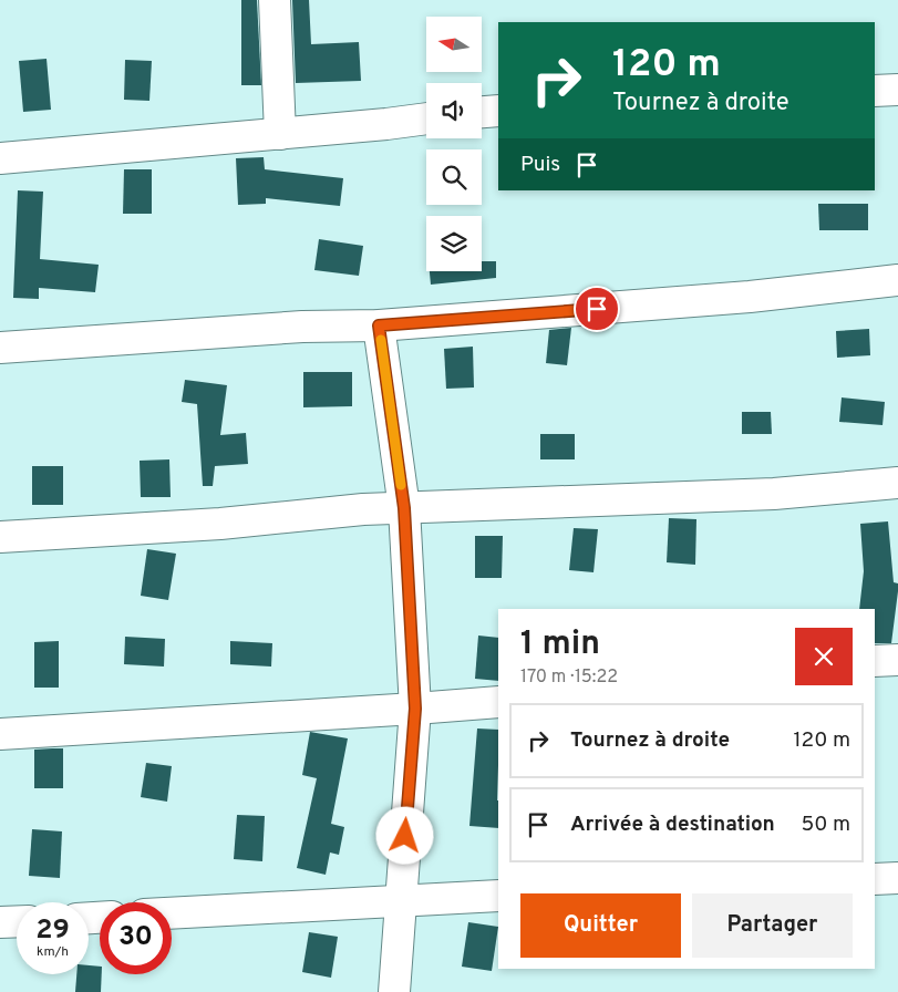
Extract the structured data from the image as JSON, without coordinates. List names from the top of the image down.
{
  "north": "left",
  "page": {
    "turn": ["120 m", "Tournez à droite"],
    "then": "Puis",
    "heading": ["1 min", "170 m · 15:22"],
    "list": [
      {
        "name": "Tournez à droite",
        "value": "120 m"
      },
      {
        "name": "Arrivée à destination",
        "value": "50 m"
      }
    ],
    "buttons": ["Quitter", "Partager"],
    "speed": "29 km/h",
    "limit": "30"
  }
}
